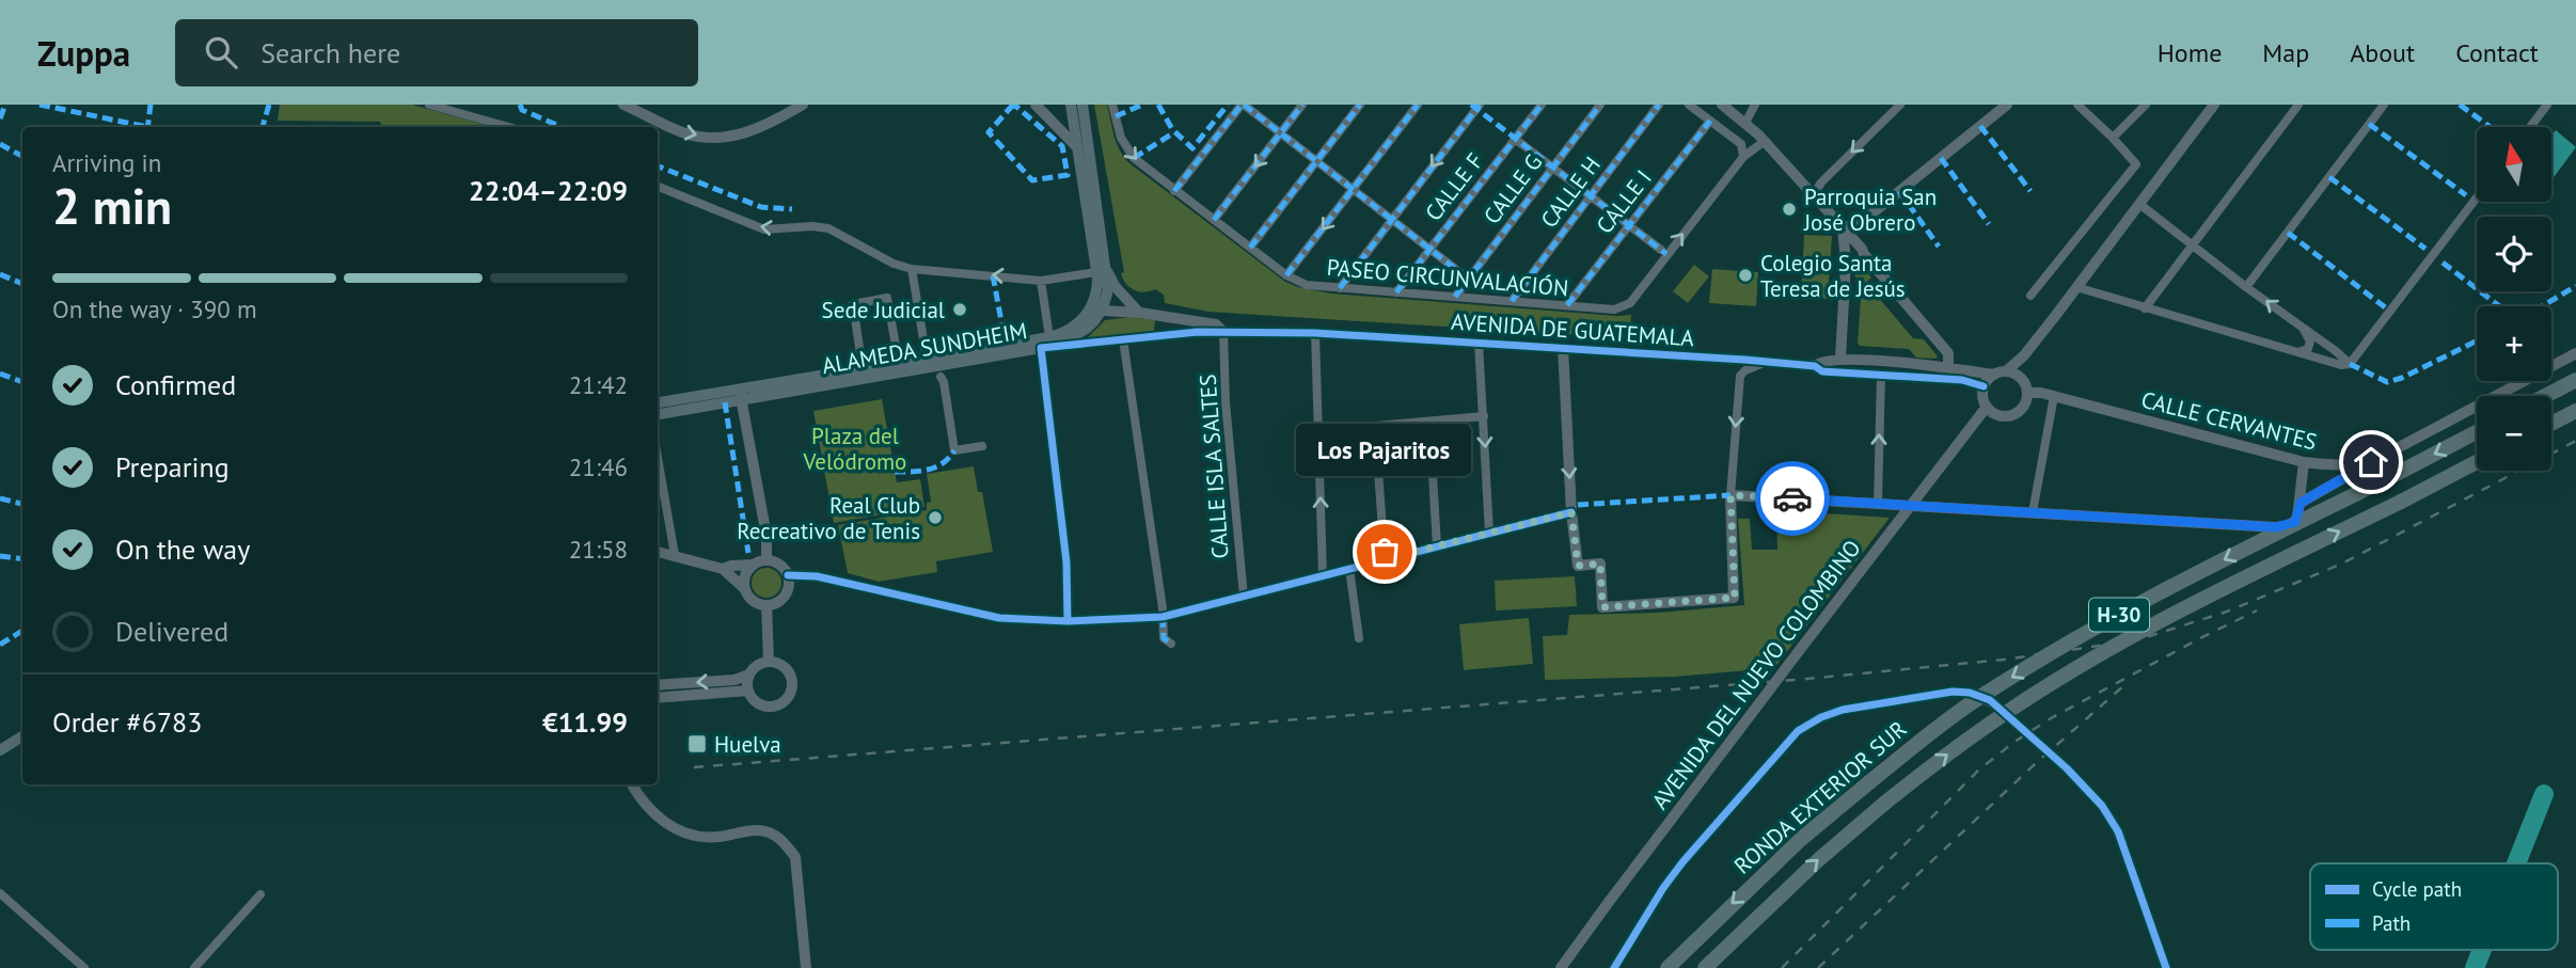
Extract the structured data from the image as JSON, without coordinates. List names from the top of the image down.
{
  "streets": {
    "highway": ["H-30", "RONDA EXTERIOR SUR"],
    "main road": ["ALAMEDA SUNDHEIM"],
    "street": [
      "CALLE F",
      "CALLE G",
      "CALLE H",
      "CALLE I",
      "PASEO CIRCUNVALACIÓN",
      "AVENIDA DE GUATEMALA",
      "CALLE CERVANTES",
      "CALLE ISLA SALTES",
      "AVENIDA DEL NUEVO COLOMBINO"
    ]
  },
  "crossings": [
    ["CALLE F", "PASEO CIRCUNVALACIÓN"],
    ["CALLE G", "PASEO CIRCUNVALACIÓN"],
    ["CALLE H", "PASEO CIRCUNVALACIÓN"],
    ["CALLE I", "PASEO CIRCUNVALACIÓN"],
    ["AVENIDA DE GUATEMALA", "ALAMEDA SUNDHEIM"],
    ["AVENIDA DE GUATEMALA", "CALLE CERVANTES"],
    ["AVENIDA DE GUATEMALA", "CALLE ISLA SALTES"],
    ["AVENIDA DE GUATEMALA", "AVENIDA DEL NUEVO COLOMBINO"],
    ["CALLE CERVANTES", "AVENIDA DEL NUEVO COLOMBINO"]
  ],
  "parks": ["Plaza del Velódromo"],
  "places": {
    "other": [
      "Parroquia San José Obrero",
      "Colegio Santa Teresa de Jesús",
      "Sede Judicial",
      "Real Club Recreativo de Tenis",
      "Los Pajaritos"
    ],
    "transit": ["Huelva"]
  },
  "legend": ["Cycle path", "Path"],
  "north": "top",
  "page": {
    "header": "Zuppa",
    "search": "Search here",
    "nav": [
      "Home",
      "Map",
      "About",
      "Contact"
    ],
    "map_buttons": ["+", "−"],
    "heading": ["2 min", "Arriving in", "22:04–22:09"],
    "panel": ["Order #6783", "€11.99"],
    "bar": "On the way · 390 m",
    "list": [
      ["Confirmed", "21:42"],
      ["Preparing", "21:46"],
      ["On the way", "21:58"],
      "Delivered"
    ],
    "bubble": "Los Pajaritos"
  }
}
